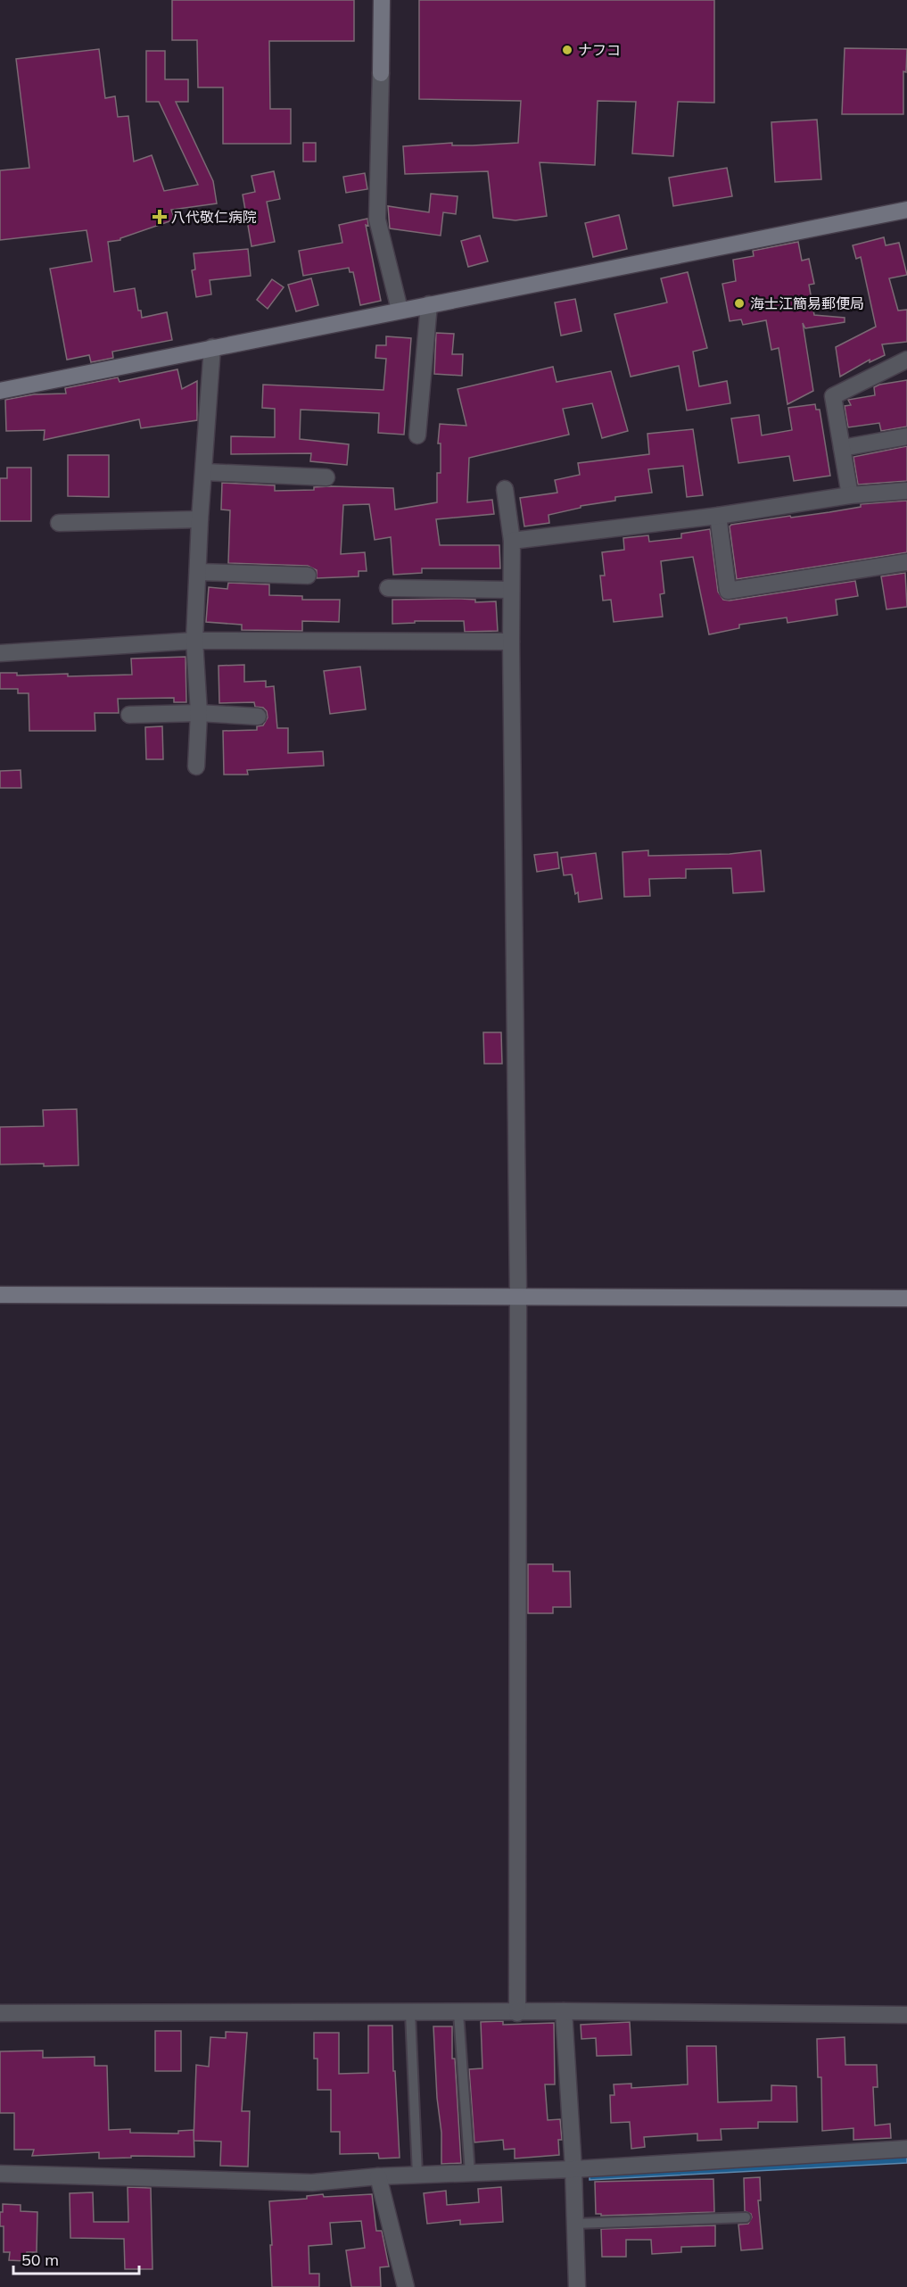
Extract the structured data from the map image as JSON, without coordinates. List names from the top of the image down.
{
  "places": {
    "other": ["ナフコ", "海士江簡易郵便局"],
    "health": ["八代敬仁病院"]
  },
  "scale_bar": "50 m"
}
